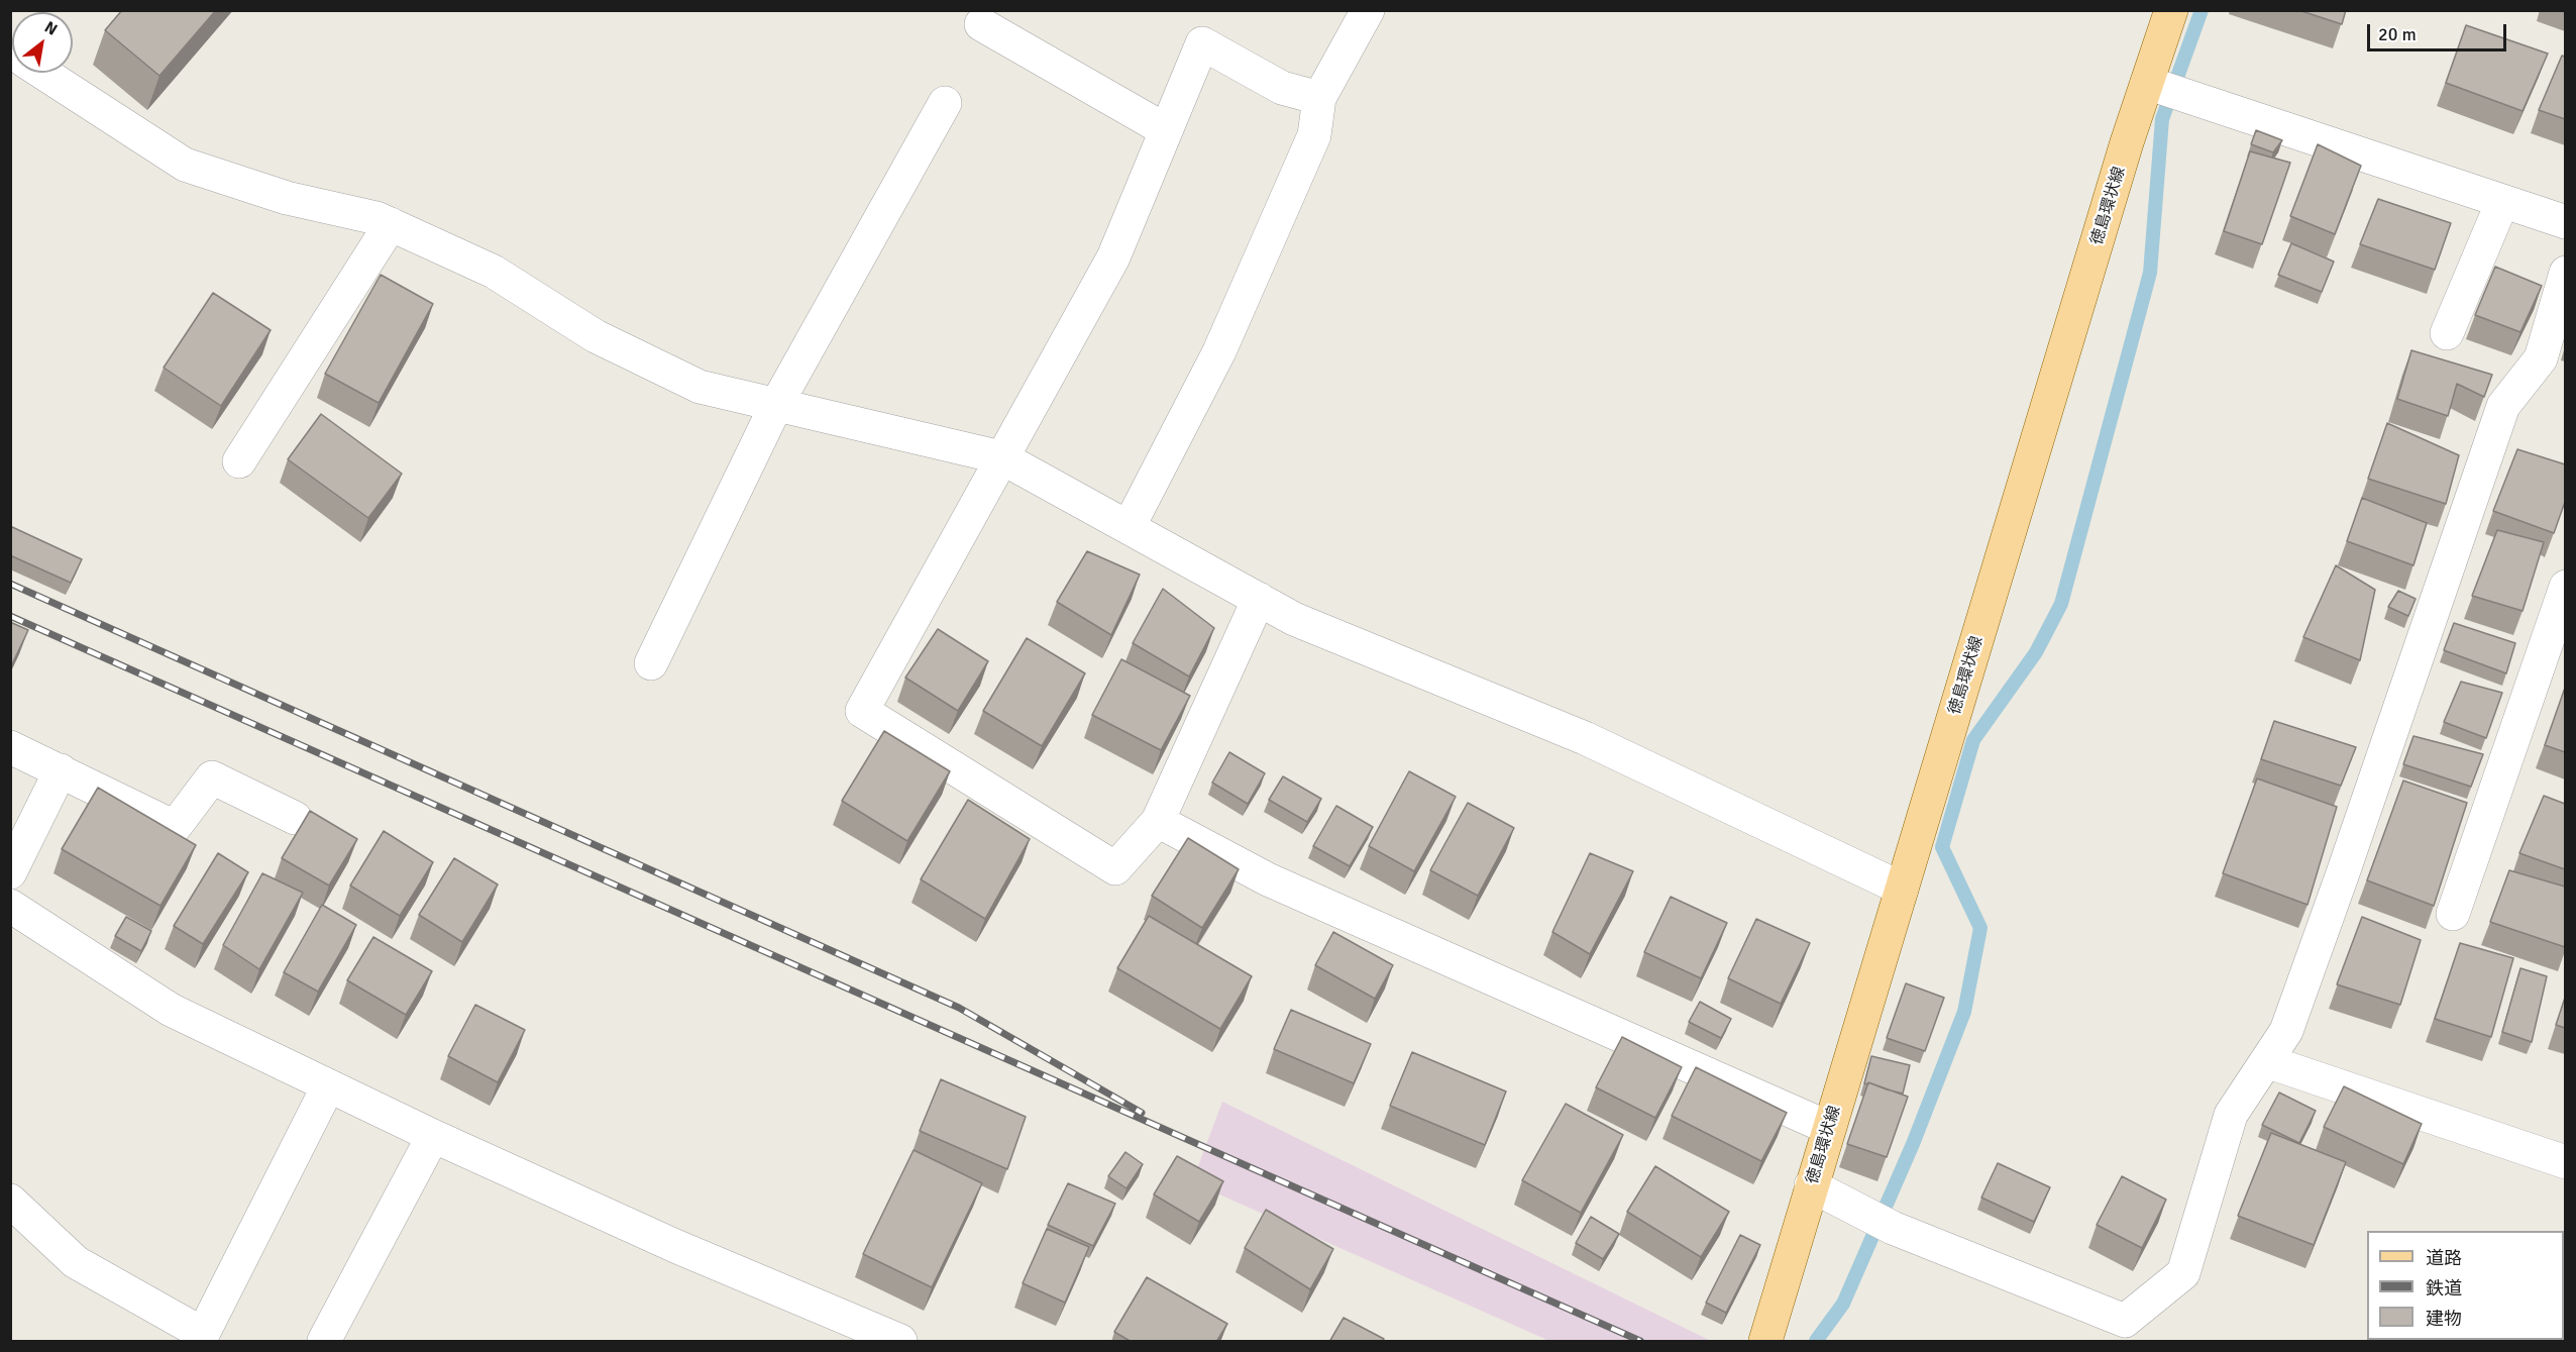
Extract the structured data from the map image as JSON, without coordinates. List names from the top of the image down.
{
  "streets": {
    "main road": ["徳島環状線"]
  },
  "legend": ["道路", "鉄道", "建物"],
  "scale_bar": "20 m",
  "north": "top right"
}
